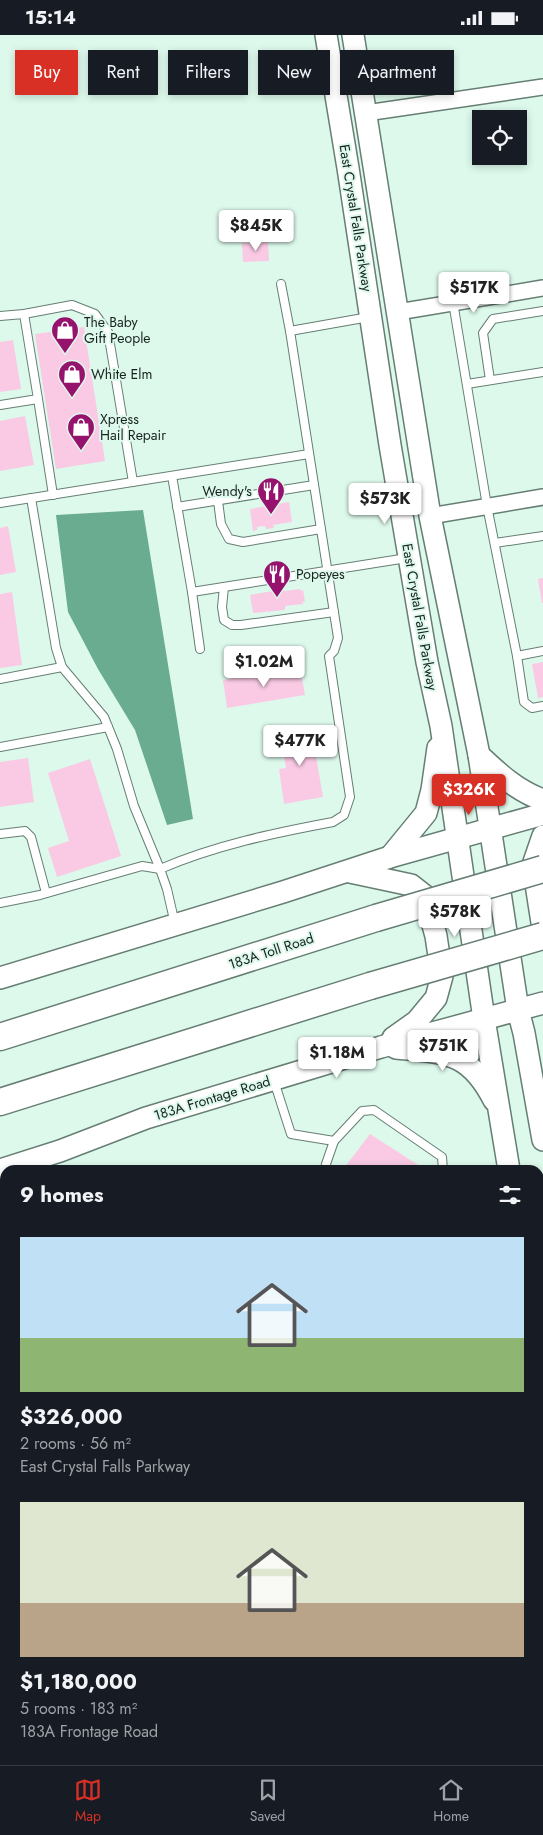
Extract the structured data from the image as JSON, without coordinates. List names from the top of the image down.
{
  "streets": {
    "highway": ["183A Toll Road"],
    "main road": ["East Crystal Falls Parkway", "183A Frontage Road"]
  },
  "crossings": [
    ["East Crystal Falls Parkway", "183A Frontage Road"]
  ],
  "places": {
    "shop": ["The Baby Gift People", "White Elm", "Xpress Hail Repair"],
    "restaurant": ["Wendy's", "Popeyes"]
  },
  "page": {
    "status": "15:14",
    "chip": [
      "Buy",
      "Rent",
      "Filters",
      "New",
      "Apartment"
    ],
    "price": [
      "$845K",
      "$517K",
      "$573K",
      "$1.02M",
      "$477K",
      "$326K",
      "$578K",
      "$751K",
      "$1.18M"
    ],
    "heading": "9 homes",
    "list": [
      {
        "name": "$326,000",
        "note": "2 rooms · 56 m² · East Crystal Falls Parkway"
      },
      {
        "name": "$1,180,000",
        "note": "5 rooms · 183 m² · 183A Frontage Road"
      }
    ],
    "tabs": ["Map", "Saved", "Home"]
  }
}
